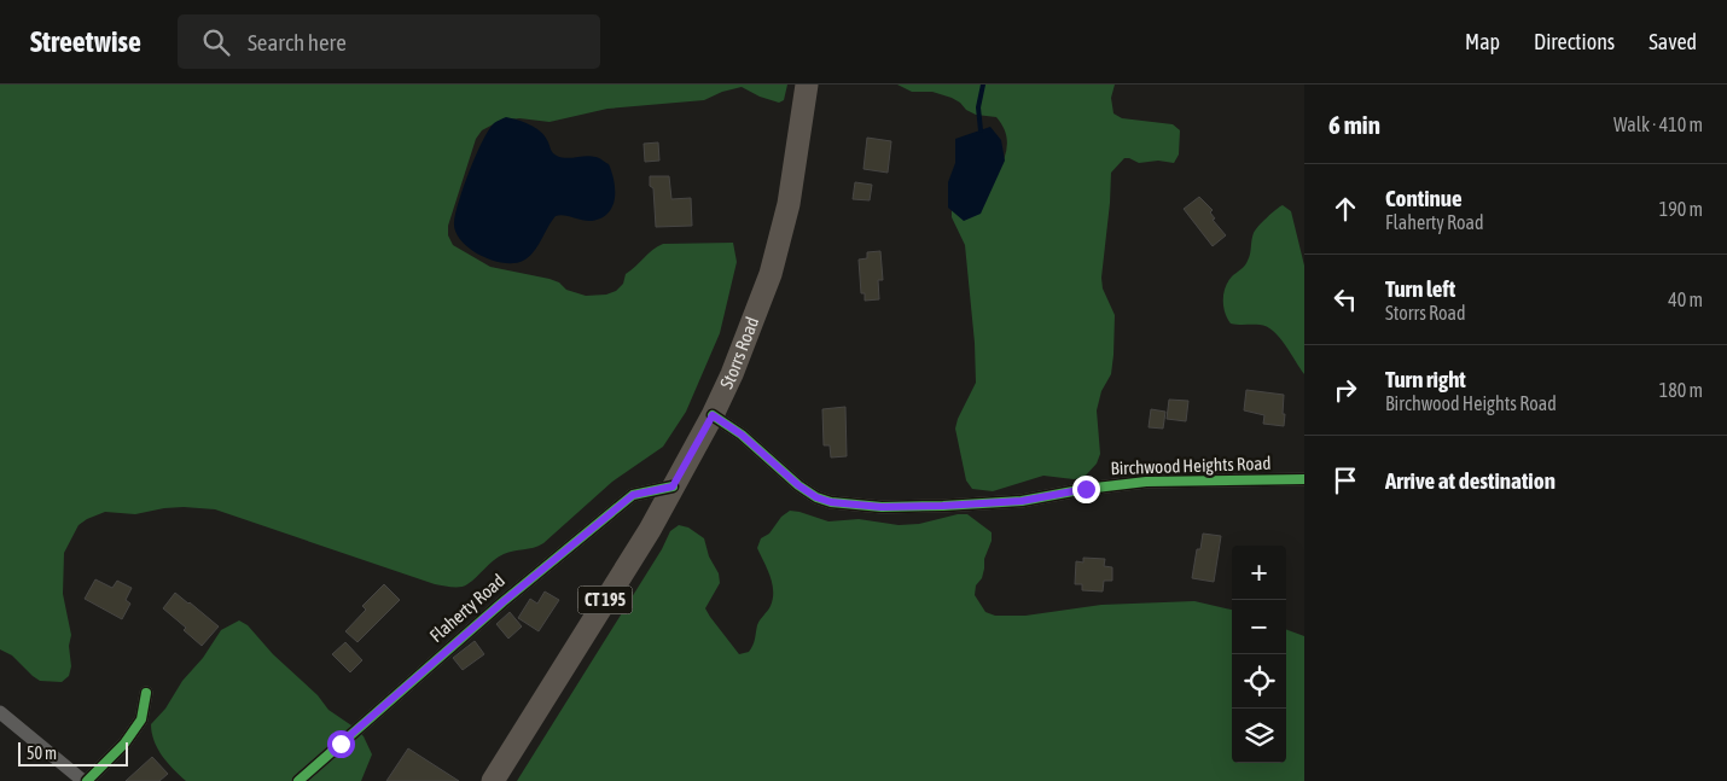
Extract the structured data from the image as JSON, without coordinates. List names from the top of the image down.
{
  "streets": {
    "main road": ["Storrs Road", "CT 195"],
    "street": ["Birchwood Heights Road", "Flaherty Road"]
  },
  "crossings": [
    ["Storrs Road", "Birchwood Heights Road"],
    ["Storrs Road", "Flaherty Road"]
  ],
  "scale_bar": "50 m",
  "page": {
    "header": "Streetwise",
    "search": "Search here",
    "nav": ["Map", "Directions", "Saved"],
    "heading": ["6 min", "Walk · 410 m"],
    "list": [
      ["Continue", "Flaherty Road", "190 m"],
      ["Turn left", "Storrs Road", "40 m"],
      ["Turn right", "Birchwood Heights Road", "180 m"],
      "Arrive at destination"
    ],
    "map_buttons": ["+", "−"],
    "scale": "50 m"
  }
}
